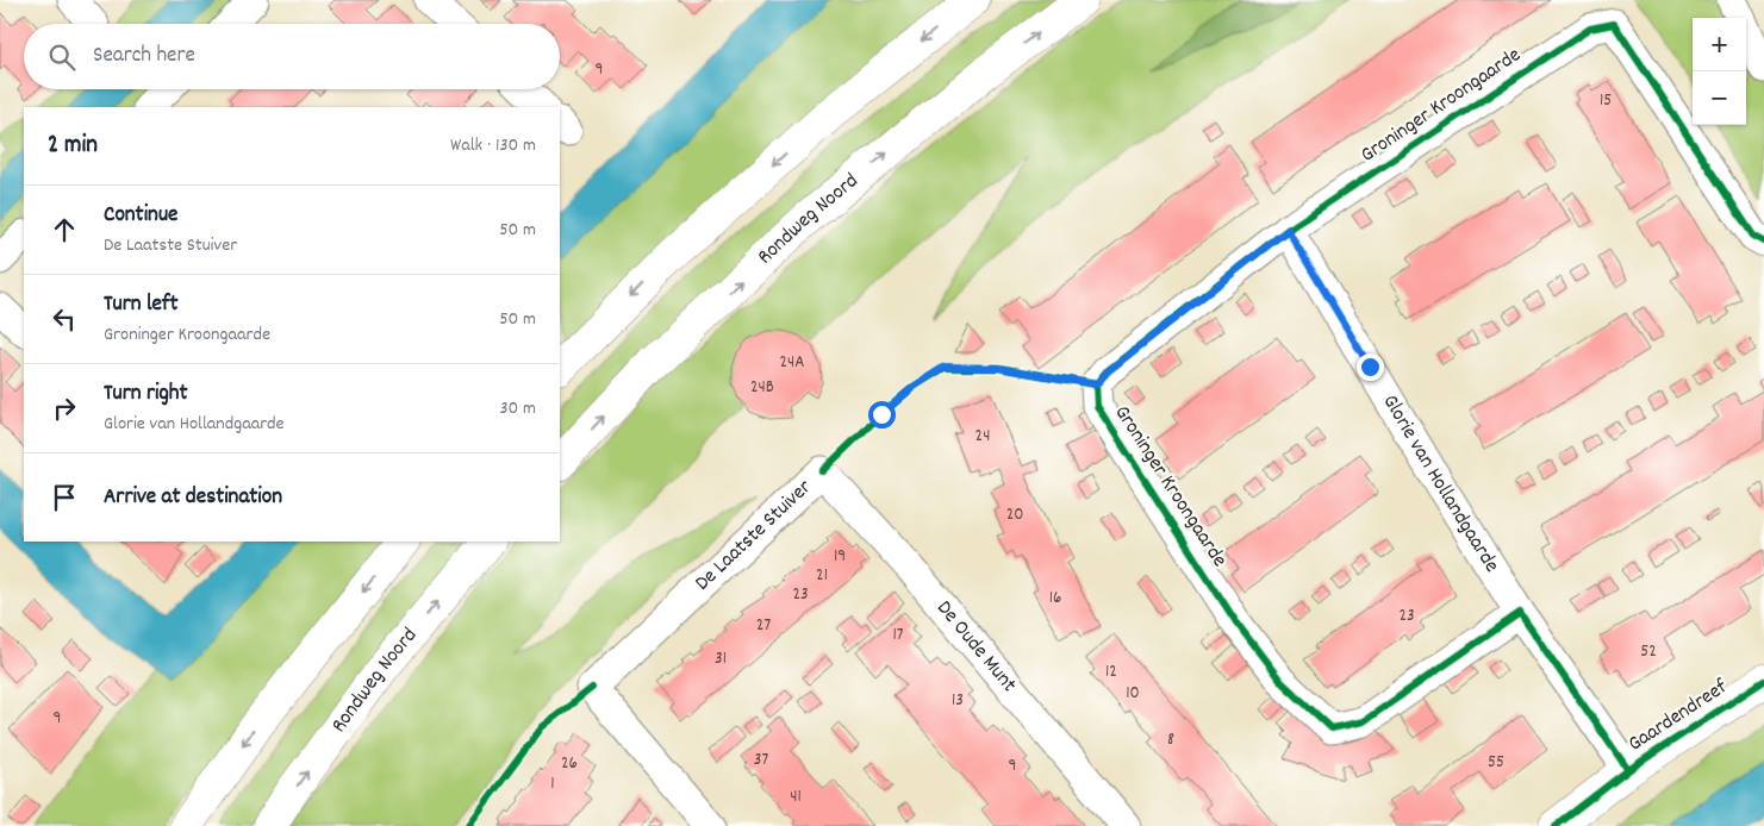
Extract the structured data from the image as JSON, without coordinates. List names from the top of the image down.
{
  "streets": {
    "main road": ["Rondweg Noord", "Gaardendreef"],
    "street": [
      "Groninger Kroongaarde",
      "Glorie van Hollandgaarde",
      "De Laatste Stuiver",
      "De Oude Munt"
    ]
  },
  "crossings": [
    ["Groninger Kroongaarde", "Glorie van Hollandgaarde"],
    ["De Laatste Stuiver", "De Oude Munt"]
  ],
  "house_numbers": [
    "9",
    "15",
    "24A",
    "24B",
    "24",
    "20",
    "19",
    "21",
    "23",
    "16",
    "23",
    "27",
    "17",
    "52",
    "31",
    "12",
    "10",
    "13",
    "9",
    "8",
    "37",
    "55",
    "26",
    "9",
    "1",
    "41"
  ],
  "page": {
    "map_buttons": ["+", "−"],
    "search": "Search here",
    "heading": ["2 min", "Walk · 130 m"],
    "list": [
      ["Continue", "De Laatste Stuiver", "50 m"],
      ["Turn left", "Groninger Kroongaarde", "50 m"],
      ["Turn right", "Glorie van Hollandgaarde", "30 m"],
      "Arrive at destination"
    ]
  }
}
